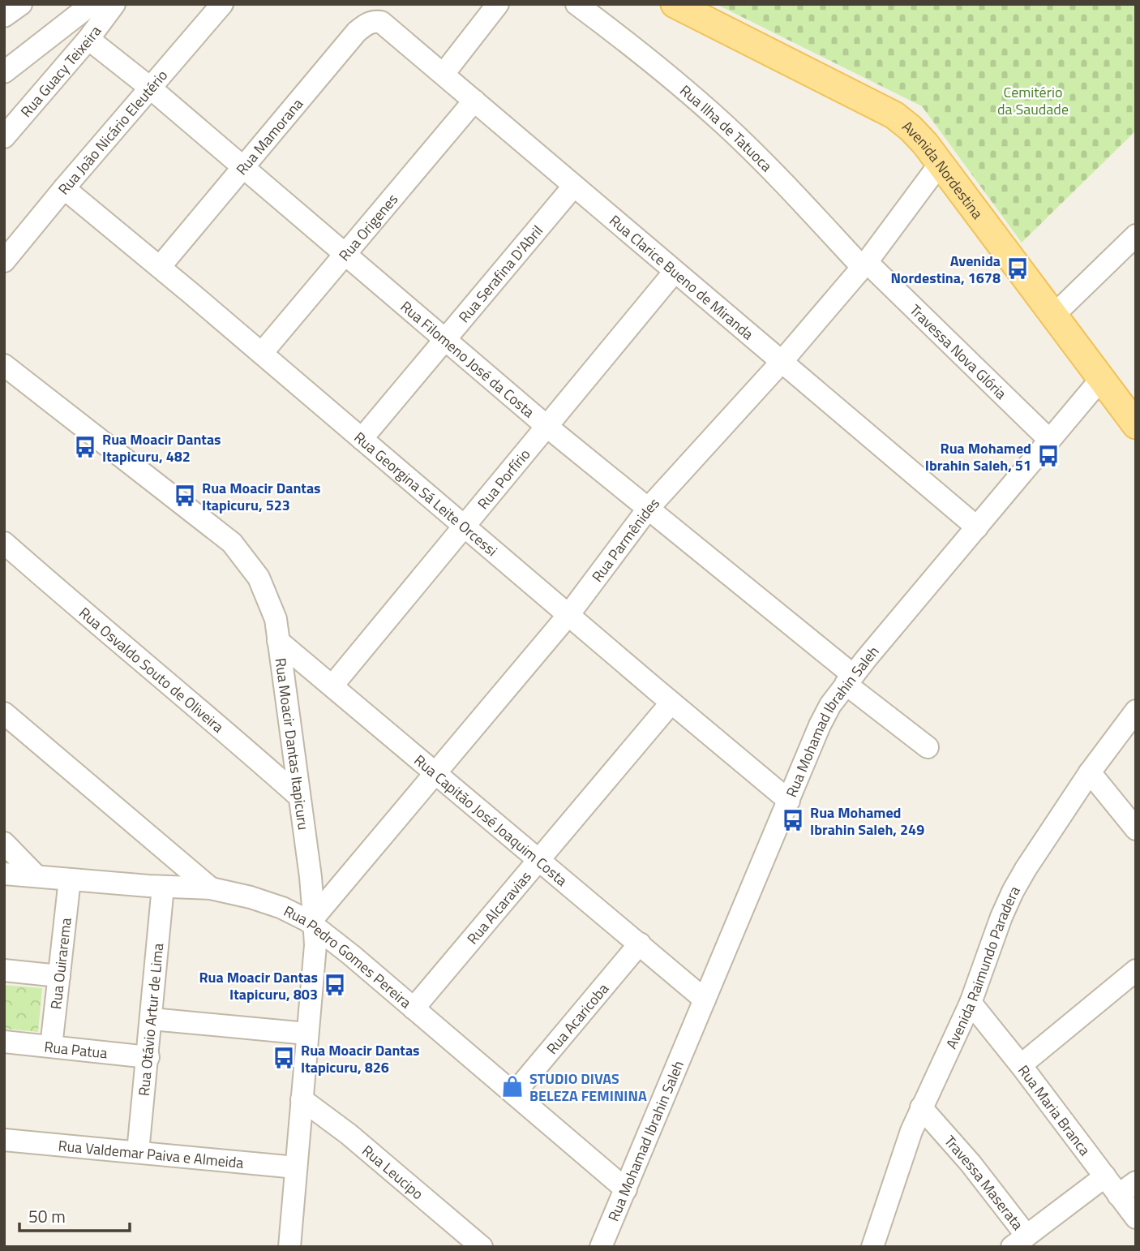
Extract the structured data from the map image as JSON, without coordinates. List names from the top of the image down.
{
  "streets": {
    "main road": ["Avenida Nordestina"],
    "street": [
      "Rua Guacy Teixeira",
      "Rua Ilha de Tatuoca",
      "Rua João Nicário Eleutério",
      "Rua Mamorana",
      "Rua Origenes",
      "Rua Serafina D'Abril",
      "Rua Clarice Bueno de Miranda",
      "Travessa Nova Glória",
      "Rua Filomeno José da Costa",
      "Rua Porfírio",
      "Rua Georgina Sá Leite Orcessi",
      "Rua Parmênides",
      "Rua Osvaldo Souto de Oliveira",
      "Rua Mohamad Ibrahin Saleh",
      "Rua Moacir Dantas Itapicuru",
      "Rua Capitão José Joaquim Costa",
      "Rua Alcaravias",
      "Rua Pedro Gomes Pereira",
      "Rua Ouirarema",
      "Avenida Raimundo Paradera",
      "Rua Acaricoba",
      "Rua Otávio Artur de Lima",
      "Rua Patua",
      "Rua Maria Branca",
      "Rua Valdemar Paiva e Almeida",
      "Rua Leucipo",
      "Travessa Maserata"
    ]
  },
  "crossings": [
    ["Rua Guacy Teixeira", "Rua Filomeno José da Costa"],
    ["Rua Ilha de Tatuoca", "Travessa Nova Glória"],
    ["Rua Ilha de Tatuoca", "Rua Parmênides"],
    ["Rua João Nicário Eleutério", "Rua Filomeno José da Costa"],
    ["Rua João Nicário Eleutério", "Rua Georgina Sá Leite Orcessi"],
    ["Rua Mamorana", "Rua Clarice Bueno de Miranda"],
    ["Rua Mamorana", "Rua Filomeno José da Costa"],
    ["Rua Mamorana", "Rua Georgina Sá Leite Orcessi"],
    ["Avenida Nordestina", "Rua Parmênides"],
    ["Avenida Nordestina", "Rua Mohamad Ibrahin Saleh"],
    ["Rua Origenes", "Rua Clarice Bueno de Miranda"],
    ["Rua Origenes", "Rua Filomeno José da Costa"],
    ["Rua Origenes", "Rua Georgina Sá Leite Orcessi"],
    ["Rua Serafina D'Abril", "Rua Clarice Bueno de Miranda"],
    ["Rua Serafina D'Abril", "Rua Filomeno José da Costa"],
    ["Rua Serafina D'Abril", "Rua Georgina Sá Leite Orcessi"],
    ["Rua Clarice Bueno de Miranda", "Rua Porfírio"],
    ["Rua Clarice Bueno de Miranda", "Rua Parmênides"],
    ["Rua Clarice Bueno de Miranda", "Rua Mohamad Ibrahin Saleh"],
    ["Travessa Nova Glória", "Rua Parmênides"],
    ["Travessa Nova Glória", "Rua Mohamad Ibrahin Saleh"],
    ["Rua Filomeno José da Costa", "Rua Porfírio"],
    ["Rua Filomeno José da Costa", "Rua Parmênides"],
    ["Rua Filomeno José da Costa", "Rua Mohamad Ibrahin Saleh"],
    ["Rua Porfírio", "Rua Georgina Sá Leite Orcessi"],
    ["Rua Porfírio", "Rua Capitão José Joaquim Costa"],
    ["Rua Georgina Sá Leite Orcessi", "Rua Parmênides"],
    ["Rua Georgina Sá Leite Orcessi", "Rua Mohamad Ibrahin Saleh"],
    ["Rua Georgina Sá Leite Orcessi", "Rua Alcaravias"],
    ["Rua Parmênides", "Rua Moacir Dantas Itapicuru"],
    ["Rua Parmênides", "Rua Capitão José Joaquim Costa"],
    ["Rua Parmênides", "Rua Pedro Gomes Pereira"],
    ["Rua Osvaldo Souto de Oliveira", "Rua Moacir Dantas Itapicuru"],
    ["Rua Mohamad Ibrahin Saleh", "Rua Capitão José Joaquim Costa"],
    ["Rua Mohamad Ibrahin Saleh", "Rua Pedro Gomes Pereira"],
    ["Rua Moacir Dantas Itapicuru", "Rua Capitão José Joaquim Costa"],
    ["Rua Moacir Dantas Itapicuru", "Rua Pedro Gomes Pereira"],
    ["Rua Moacir Dantas Itapicuru", "Rua Valdemar Paiva e Almeida"],
    ["Rua Moacir Dantas Itapicuru", "Rua Leucipo"],
    ["Rua Capitão José Joaquim Costa", "Rua Alcaravias"],
    ["Rua Capitão José Joaquim Costa", "Rua Acaricoba"],
    ["Rua Alcaravias", "Rua Pedro Gomes Pereira"],
    ["Rua Pedro Gomes Pereira", "Rua Ouirarema"],
    ["Rua Pedro Gomes Pereira", "Rua Acaricoba"],
    ["Rua Pedro Gomes Pereira", "Rua Otávio Artur de Lima"],
    ["Rua Ouirarema", "Rua Patua"],
    ["Avenida Raimundo Paradera", "Rua Maria Branca"],
    ["Avenida Raimundo Paradera", "Travessa Maserata"],
    ["Rua Otávio Artur de Lima", "Rua Patua"],
    ["Rua Otávio Artur de Lima", "Rua Valdemar Paiva e Almeida"],
    ["Rua Maria Branca", "Travessa Maserata"]
  ],
  "parks": ["Cemitério da Saudade"],
  "places": {
    "bus stop": [
      "Avenida Nordestina, 1678",
      "Rua Moacir Dantas Itapicuru, 482",
      "Rua Mohamed Ibrahin Saleh, 51",
      "Rua Moacir Dantas Itapicuru, 523",
      "Rua Mohamed Ibrahin Saleh, 249",
      "Rua Moacir Dantas Itapicuru, 803",
      "Rua Moacir Dantas Itapicuru, 826"
    ],
    "shop": ["STUDIO DIVAS BELEZA FEMININA"]
  },
  "scale_bar": "50 m"
}
